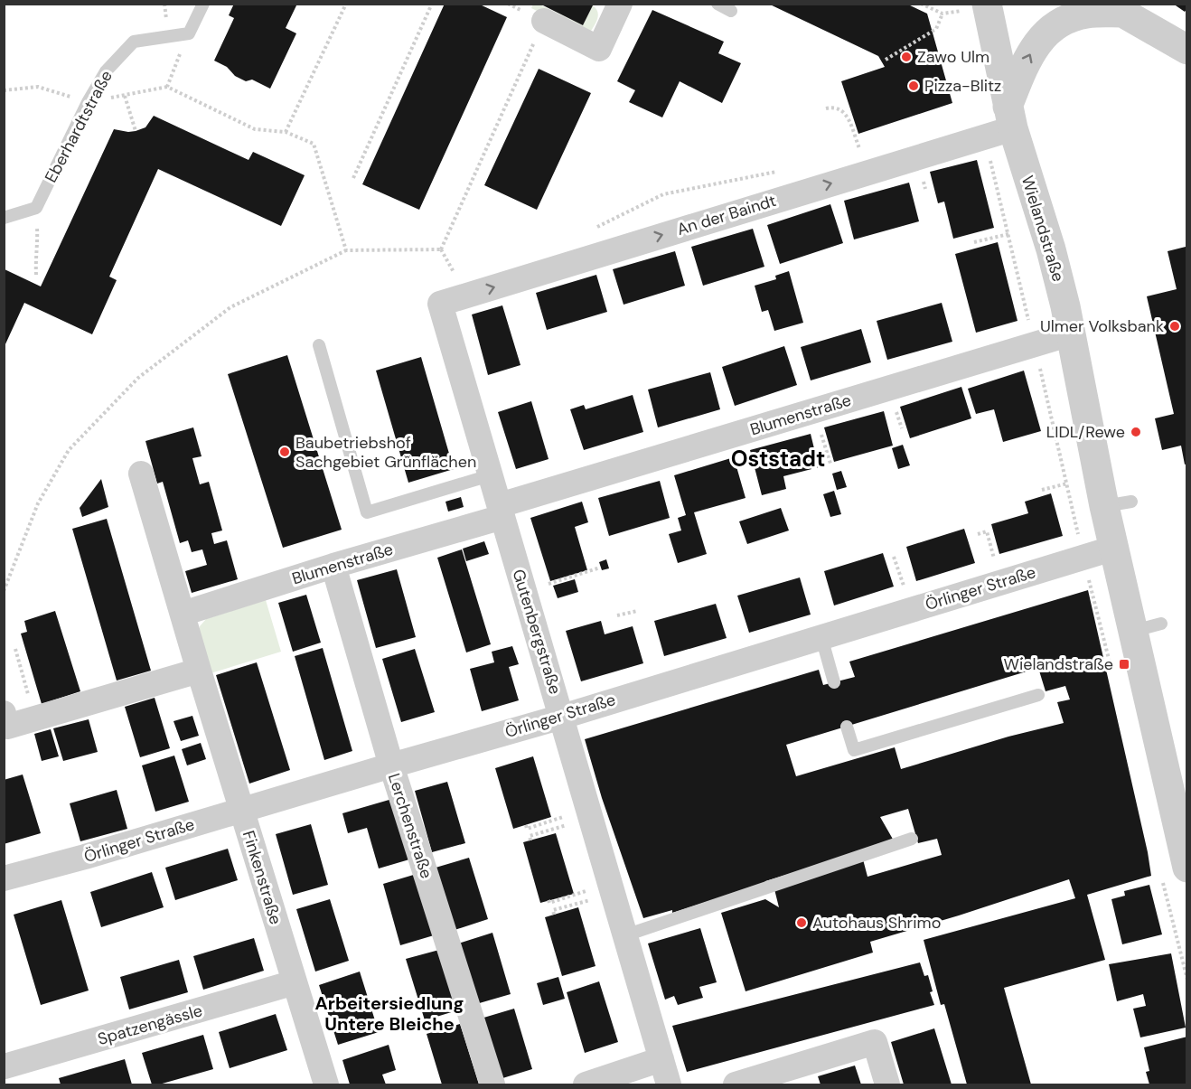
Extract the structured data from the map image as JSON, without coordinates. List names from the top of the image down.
{
  "streets": {
    "street": [
      "An der Baindt",
      "Wielandstraße",
      "Blumenstraße",
      "Örlinger Straße",
      "Gutenbergstraße",
      "Lerchenstraße",
      "Finkenstraße",
      "Spatzengässle"
    ],
    "lane": ["Eberhardtstraße"]
  },
  "crossings": [
    ["An der Baindt", "Wielandstraße"],
    ["An der Baindt", "Gutenbergstraße"],
    ["Wielandstraße", "Blumenstraße"],
    ["Wielandstraße", "Örlinger Straße"],
    ["Blumenstraße", "Gutenbergstraße"],
    ["Blumenstraße", "Lerchenstraße"],
    ["Blumenstraße", "Finkenstraße"],
    ["Örlinger Straße", "Gutenbergstraße"],
    ["Örlinger Straße", "Lerchenstraße"],
    ["Örlinger Straße", "Finkenstraße"],
    ["Finkenstraße", "Spatzengässle"]
  ],
  "one_way": ["An der Baindt"],
  "districts": ["Oststadt", "Arbeitersiedlung Untere Bleiche"],
  "places": {
    "other": [
      "Zawo Ulm",
      "Pizza-Blitz",
      "Ulmer Volksbank",
      "LIDL/Rewe",
      "Baubetriebshof Sachgebiet Grünflächen",
      "Autohaus Shrimo"
    ],
    "transit": ["Wielandstraße"]
  }
}
